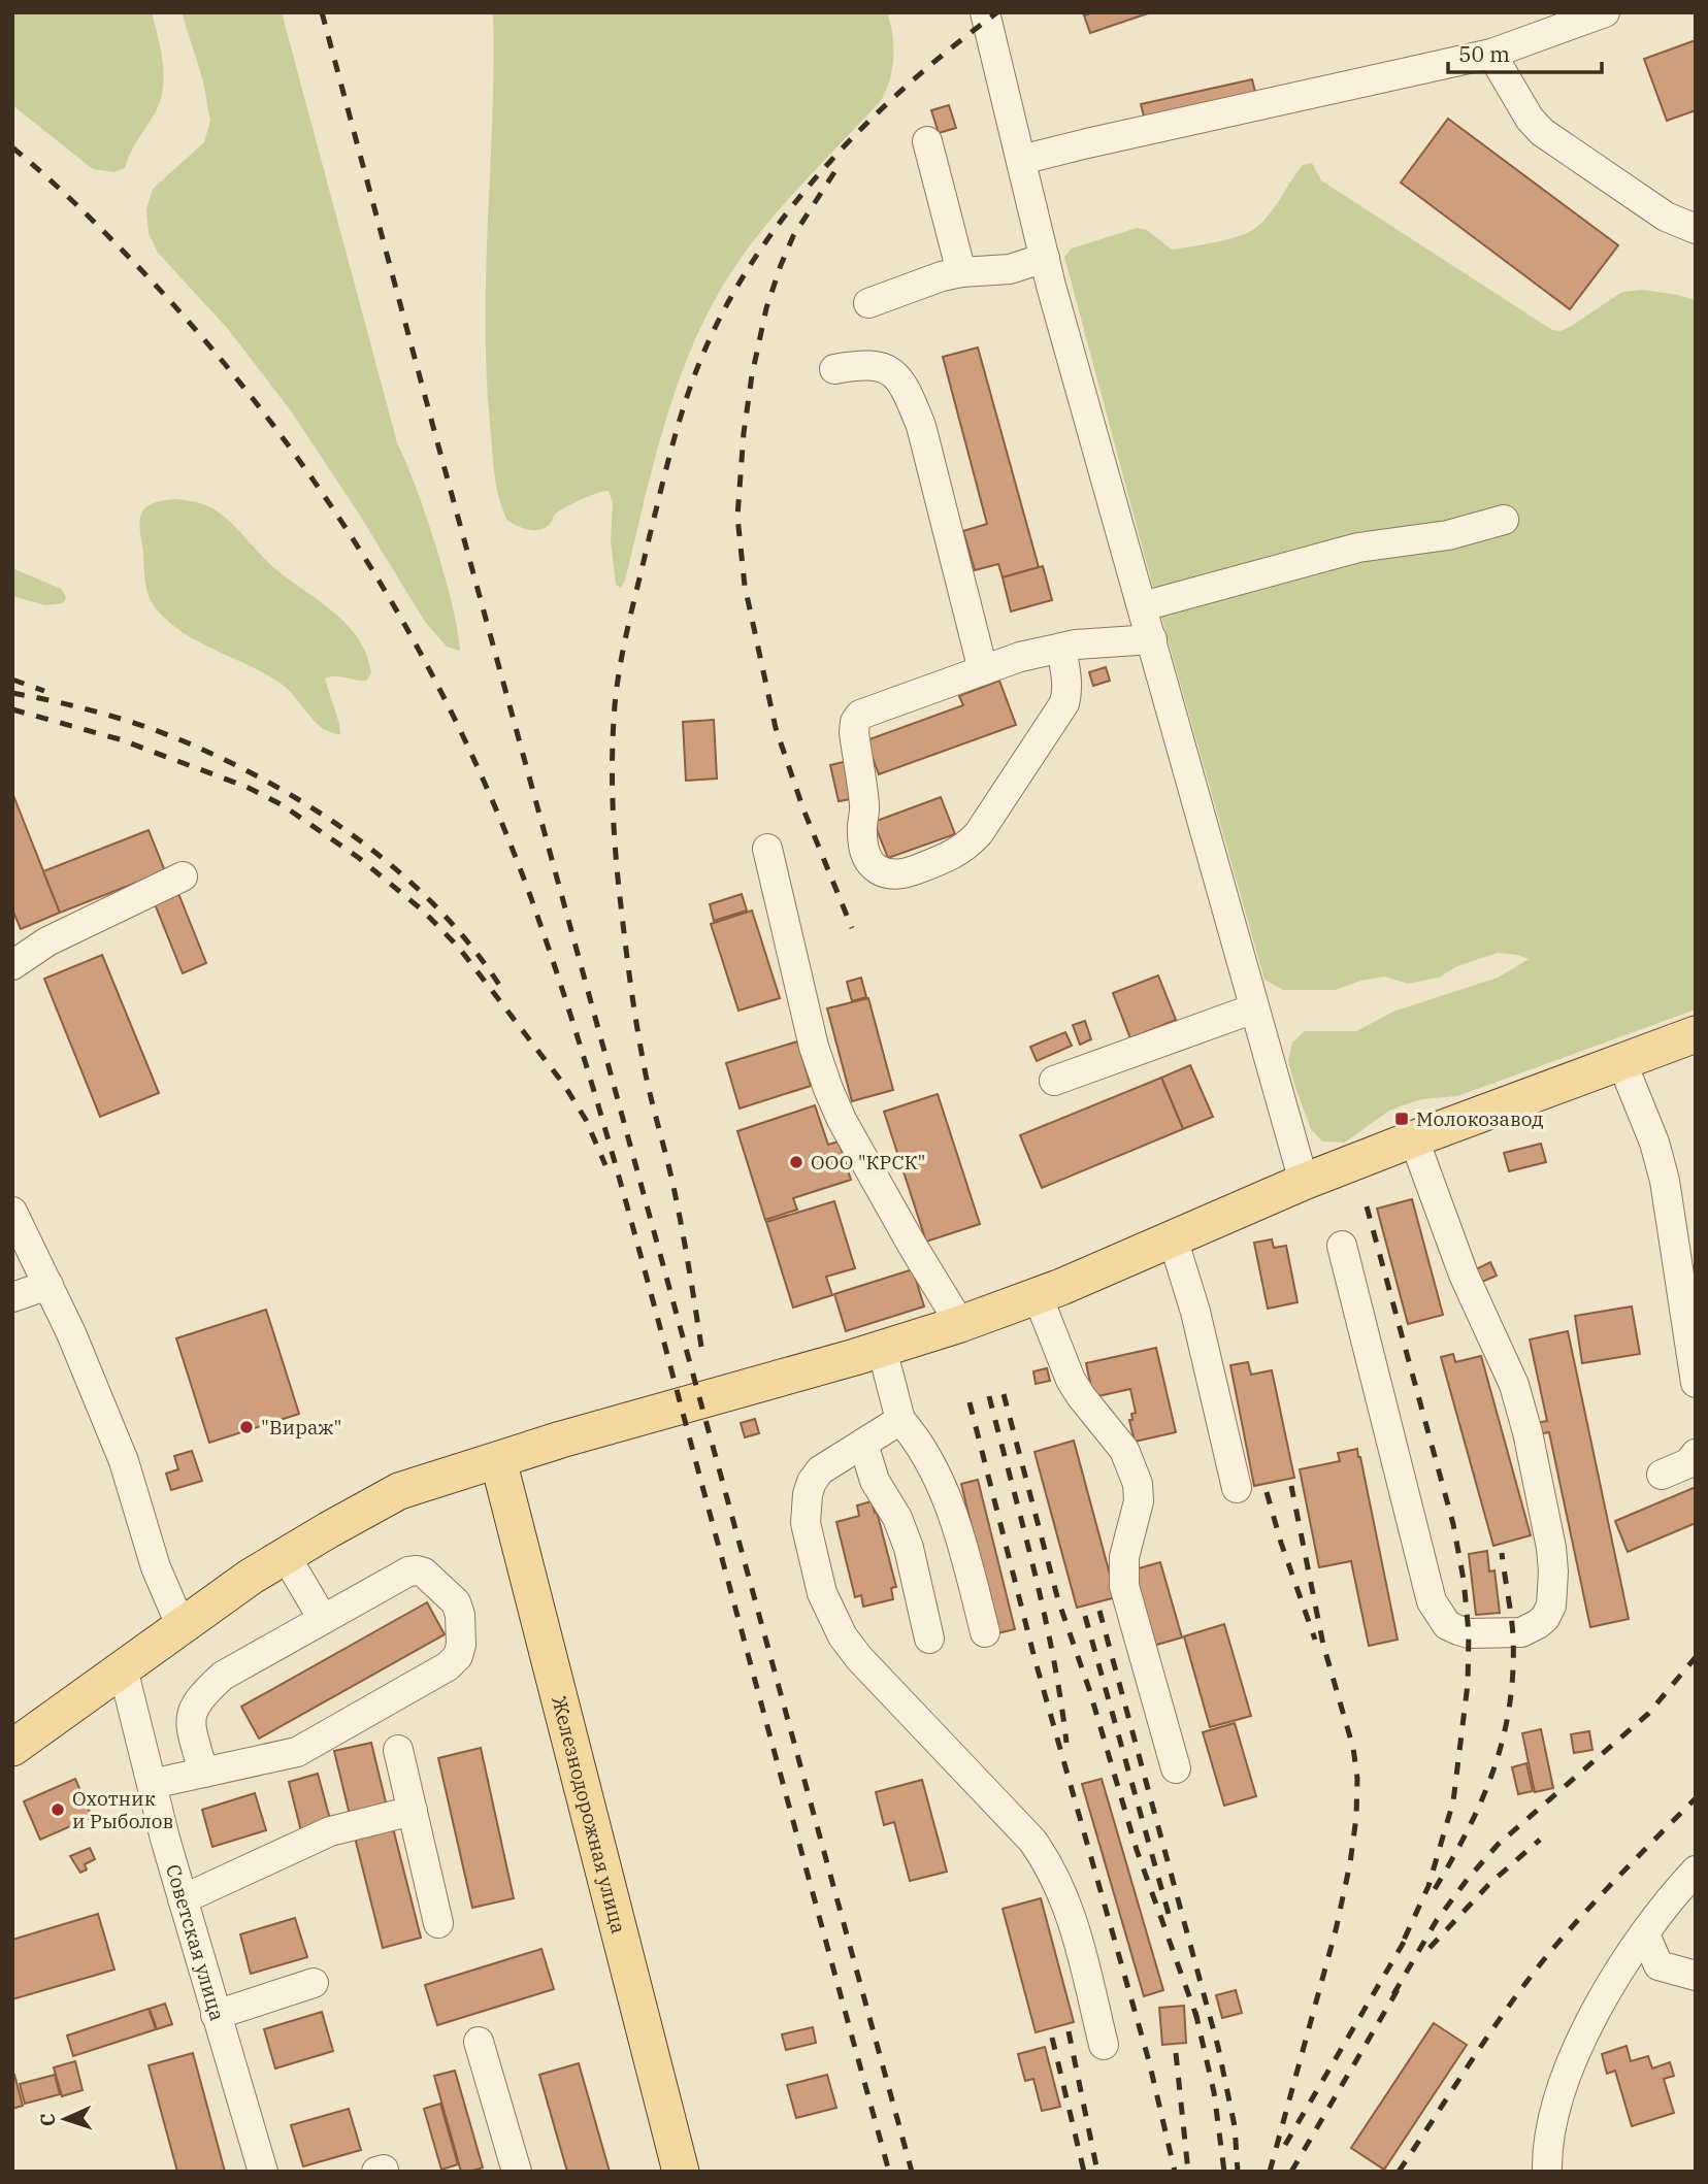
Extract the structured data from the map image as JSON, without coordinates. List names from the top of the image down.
{
  "streets": {
    "main road": ["Железнодорожная улица"],
    "street": ["Советская улица"]
  },
  "places": {
    "transit": ["Молокозавод"],
    "other": ["ООО \"КРСК\"", "\"Вираж\"", "Охотник и Рыболов"]
  },
  "scale_bar": "50 m",
  "north": "left"
}
